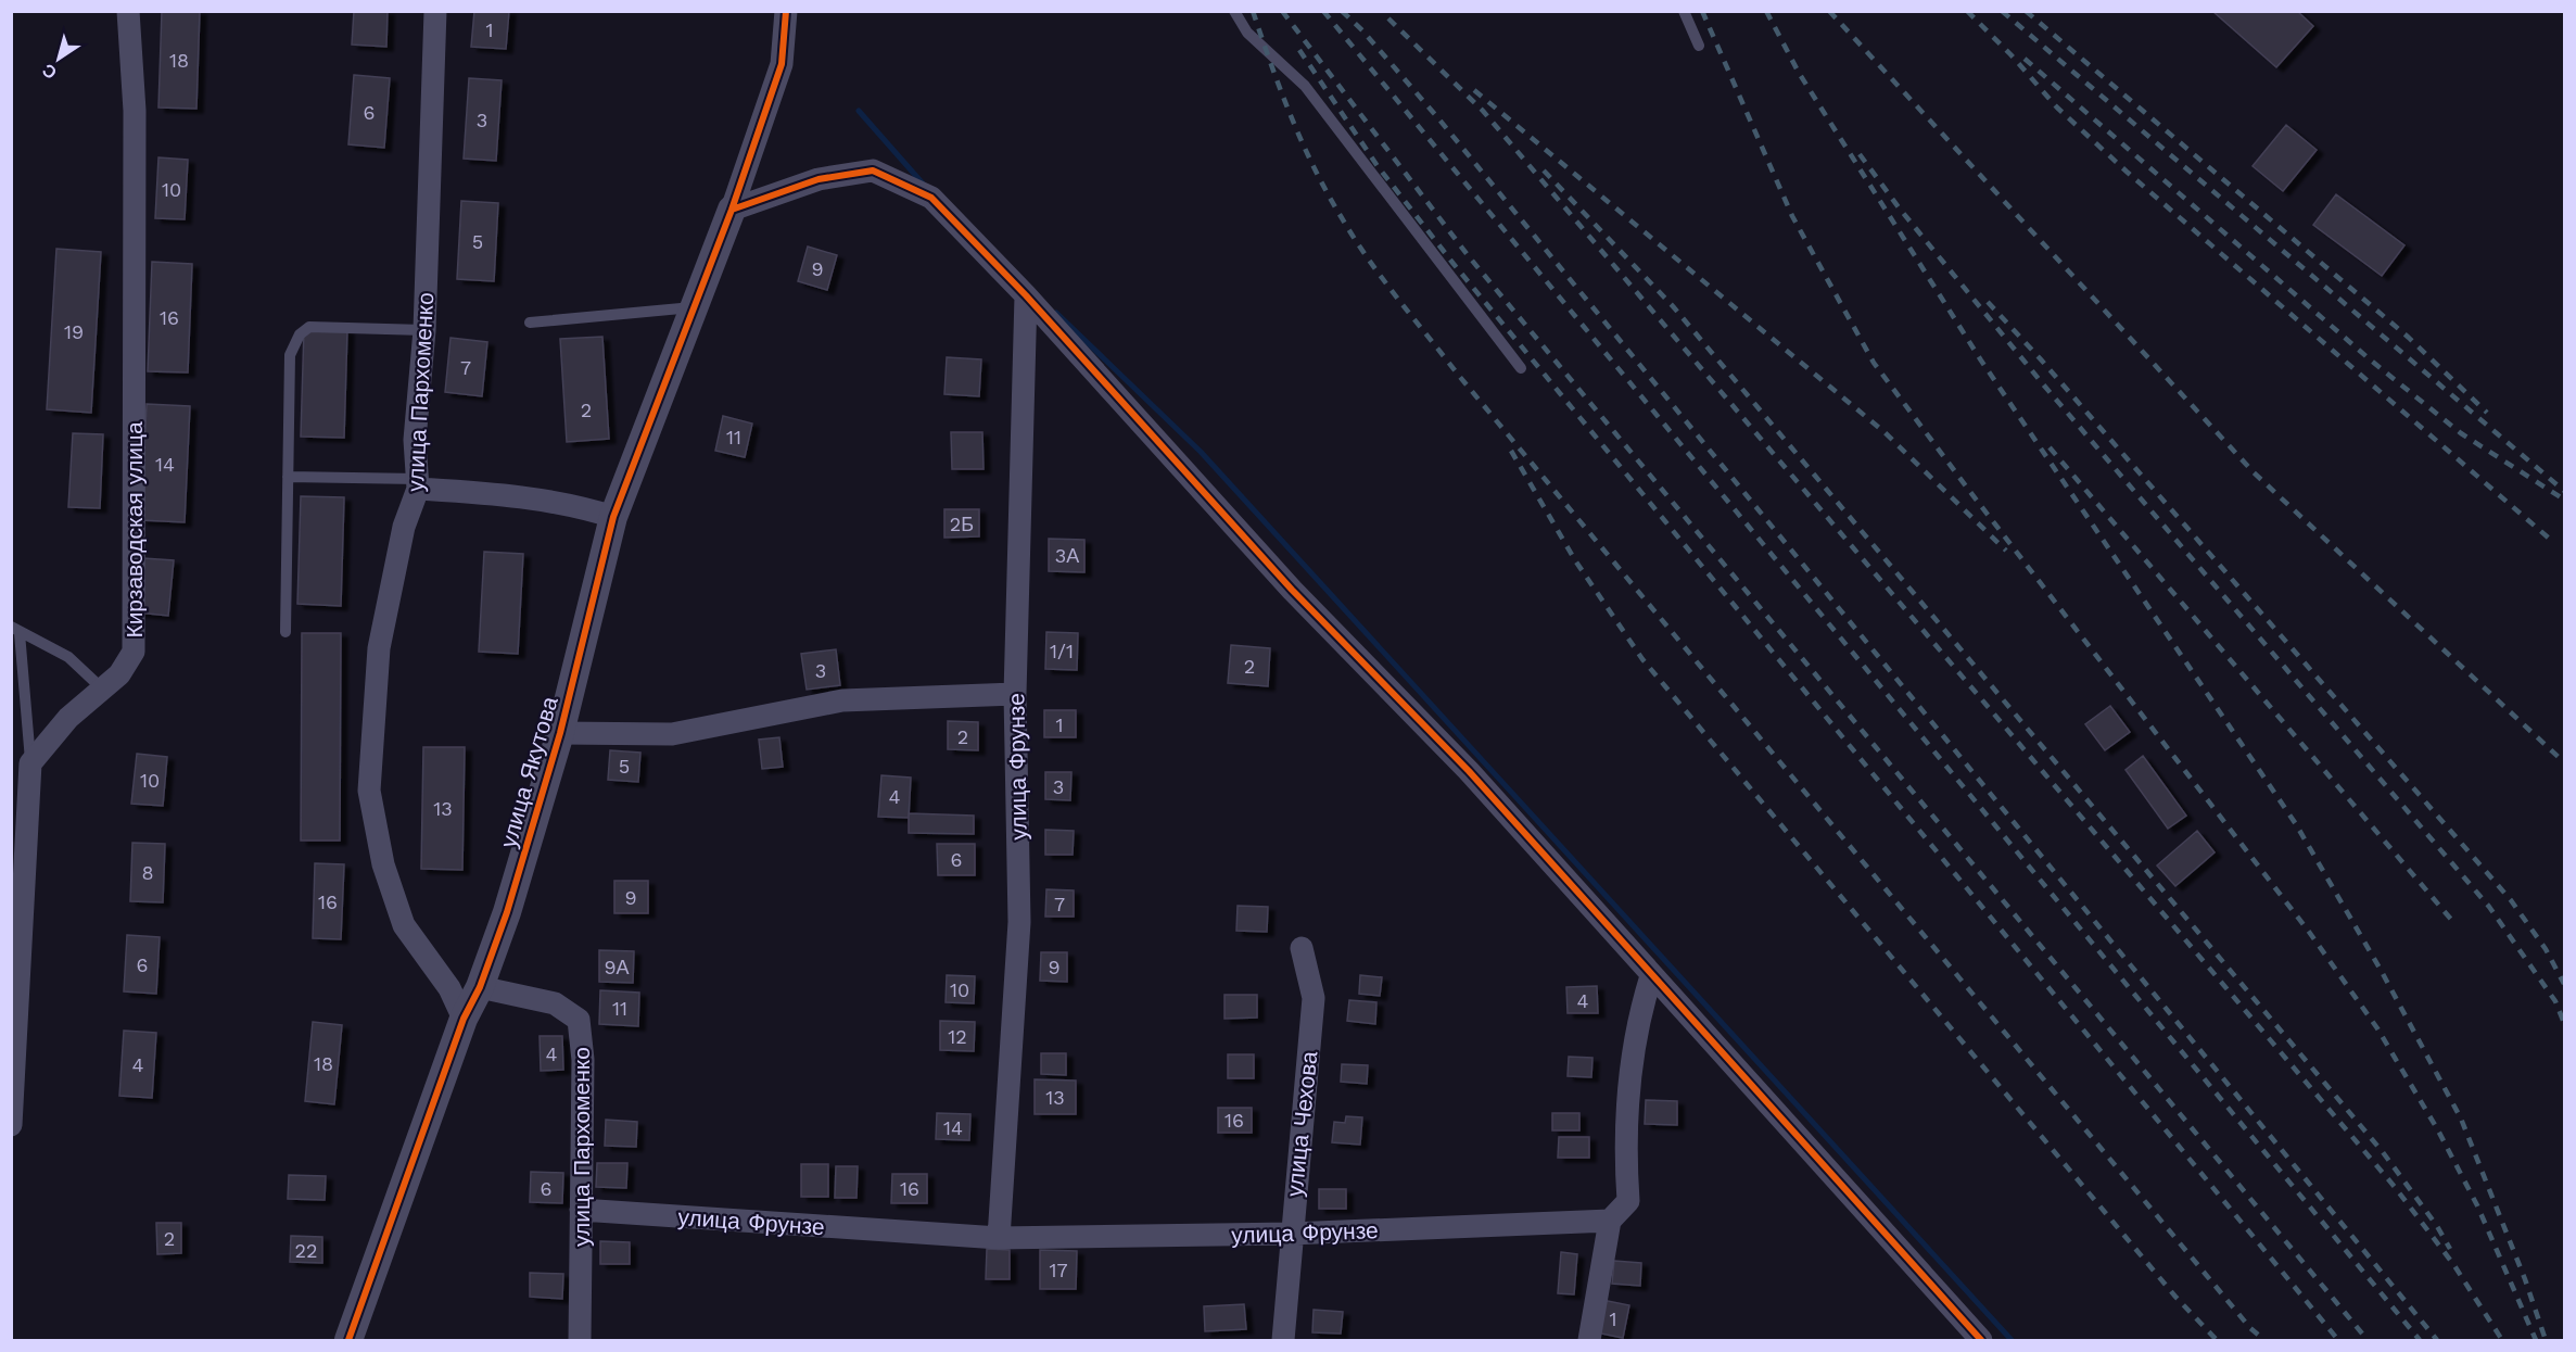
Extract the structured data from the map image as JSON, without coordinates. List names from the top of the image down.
{
  "streets": {
    "street": [
      "улица Пархоменко",
      "Кирзаводская улица",
      "улица Фрунзе",
      "улица Якутова",
      "улица Чехова"
    ]
  },
  "crossings": [
    ["улица Пархоменко", "улица Фрунзе"],
    ["улица Пархоменко", "улица Якутова"],
    ["улица Фрунзе", "улица Чехова"]
  ],
  "house_numbers": [
    "1",
    "18",
    "6",
    "3",
    "10",
    "5",
    "9",
    "16",
    "19",
    "7",
    "2",
    "11",
    "14",
    "2Б",
    "3А",
    "1/1",
    "2",
    "3",
    "1",
    "2",
    "5",
    "10",
    "3",
    "4",
    "13",
    "6",
    "8",
    "9",
    "16",
    "7",
    "6",
    "9А",
    "9",
    "10",
    "4",
    "11",
    "12",
    "4",
    "18",
    "4",
    "13",
    "16",
    "14",
    "6",
    "16",
    "2",
    "22",
    "17",
    "1"
  ],
  "north": "bottom left"
}
